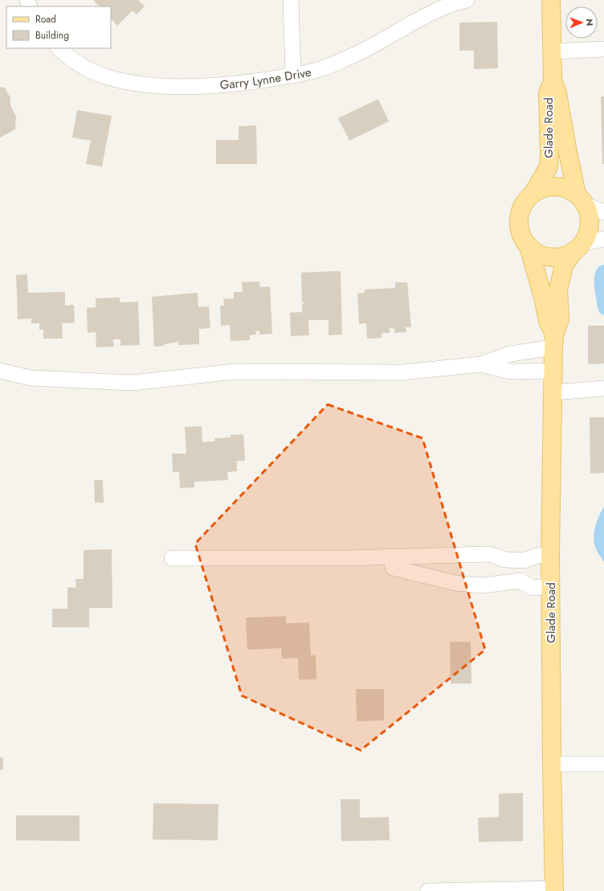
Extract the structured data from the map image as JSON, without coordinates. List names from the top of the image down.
{
  "streets": {
    "main road": ["Glade Road"],
    "street": ["Garry Lynne Drive"]
  },
  "legend": ["Road", "Building"],
  "north": "right"
}
